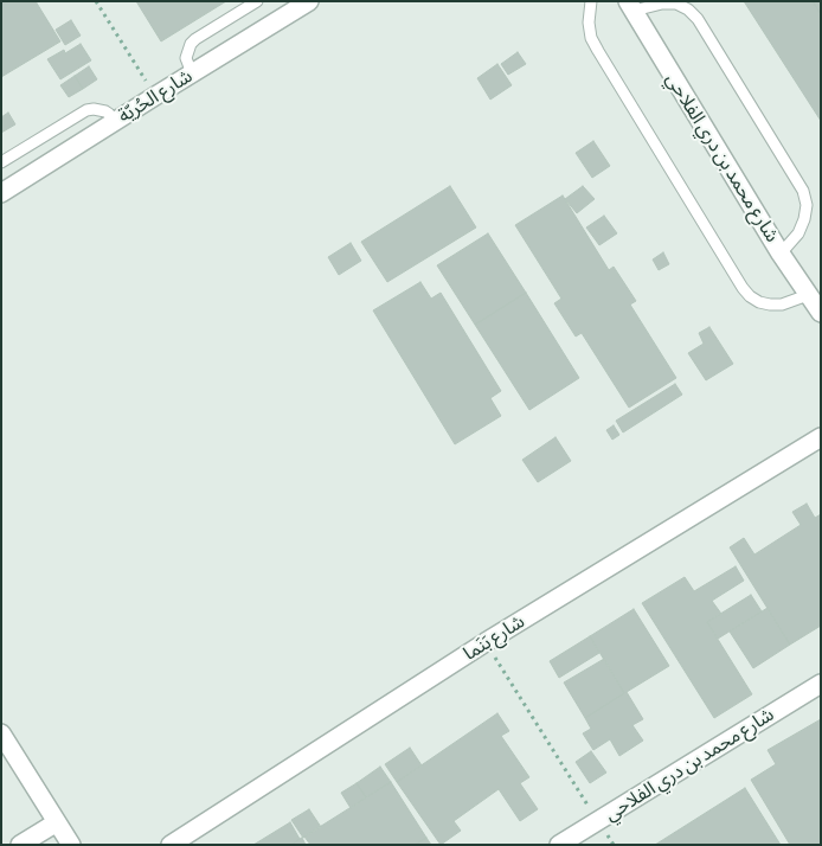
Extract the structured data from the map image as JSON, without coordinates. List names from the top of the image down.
{
  "streets": {
    "street": ["شارع الحُريّة", "شارع محمد بن دري الفلاحي", "شارع بَنَما"]
  }
}
